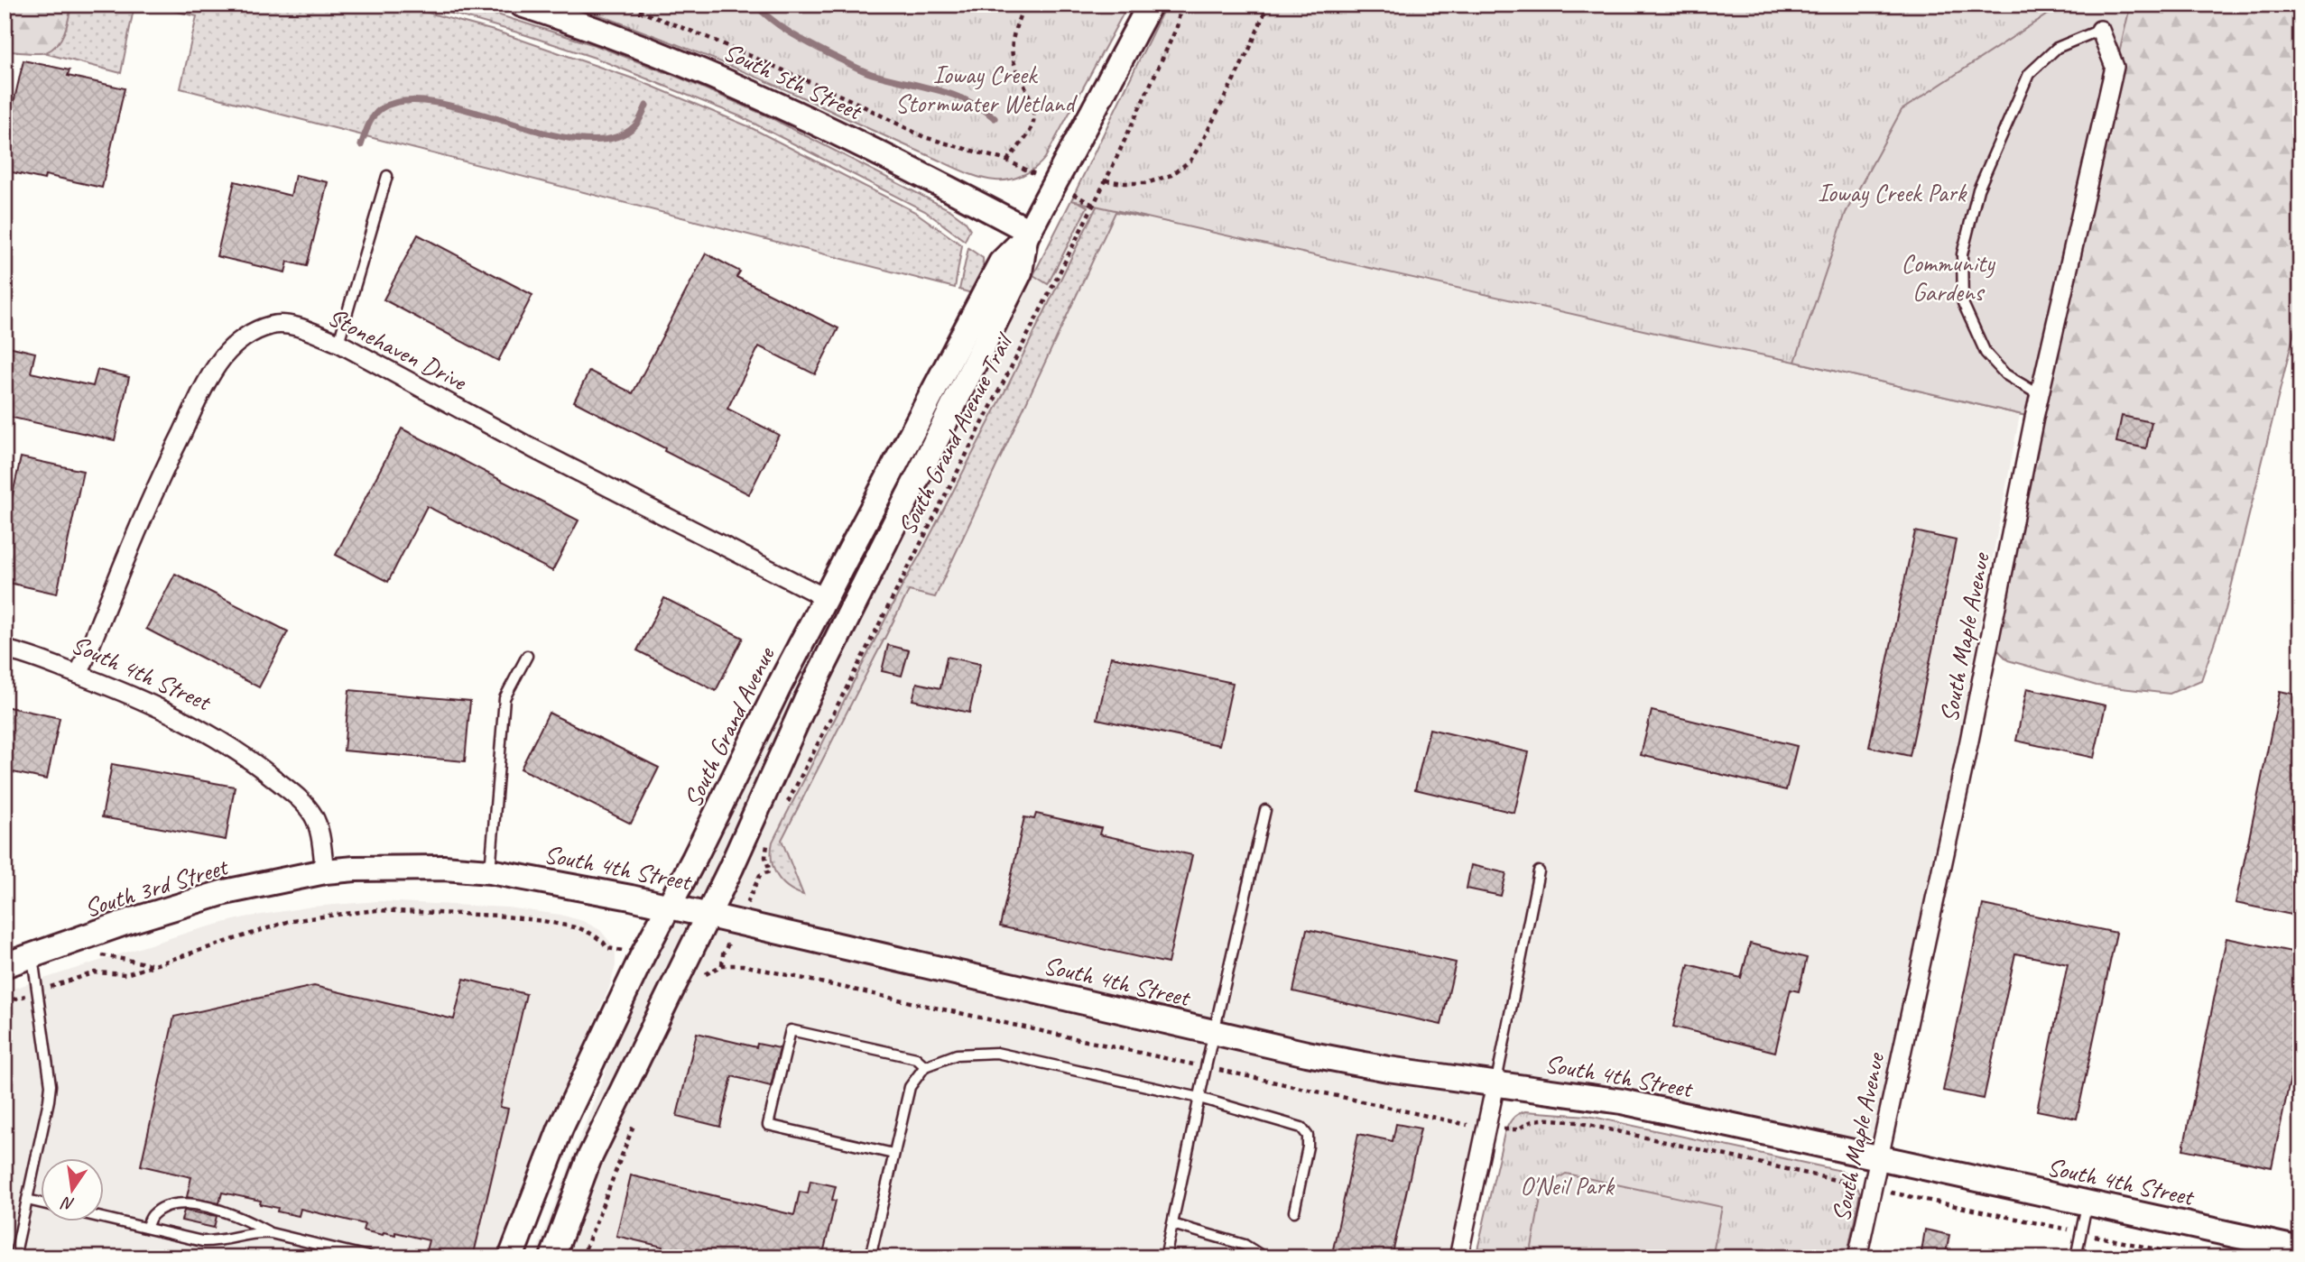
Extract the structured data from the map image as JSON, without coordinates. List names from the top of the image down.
{
  "streets": {
    "street": [
      "South 5th Street",
      "Stonehaven Drive",
      "South Maple Avenue",
      "South 4th Street",
      "South Grand Avenue",
      "South 3rd Street"
    ],
    "path": ["South Grand Avenue Trail"]
  },
  "crossings": [
    ["South 5th Street", "South Grand Avenue"],
    ["Stonehaven Drive", "South 4th Street"],
    ["Stonehaven Drive", "South Grand Avenue"],
    ["South Maple Avenue", "South 4th Street"],
    ["South 4th Street", "South Grand Avenue"],
    ["South 4th Street", "South 3rd Street"]
  ],
  "parks": [
    "Ioway Creek Stormwater Wetland",
    "Ioway Creek Park",
    "Community Gardens",
    "O'Neil Park"
  ],
  "north": "bottom"
}
